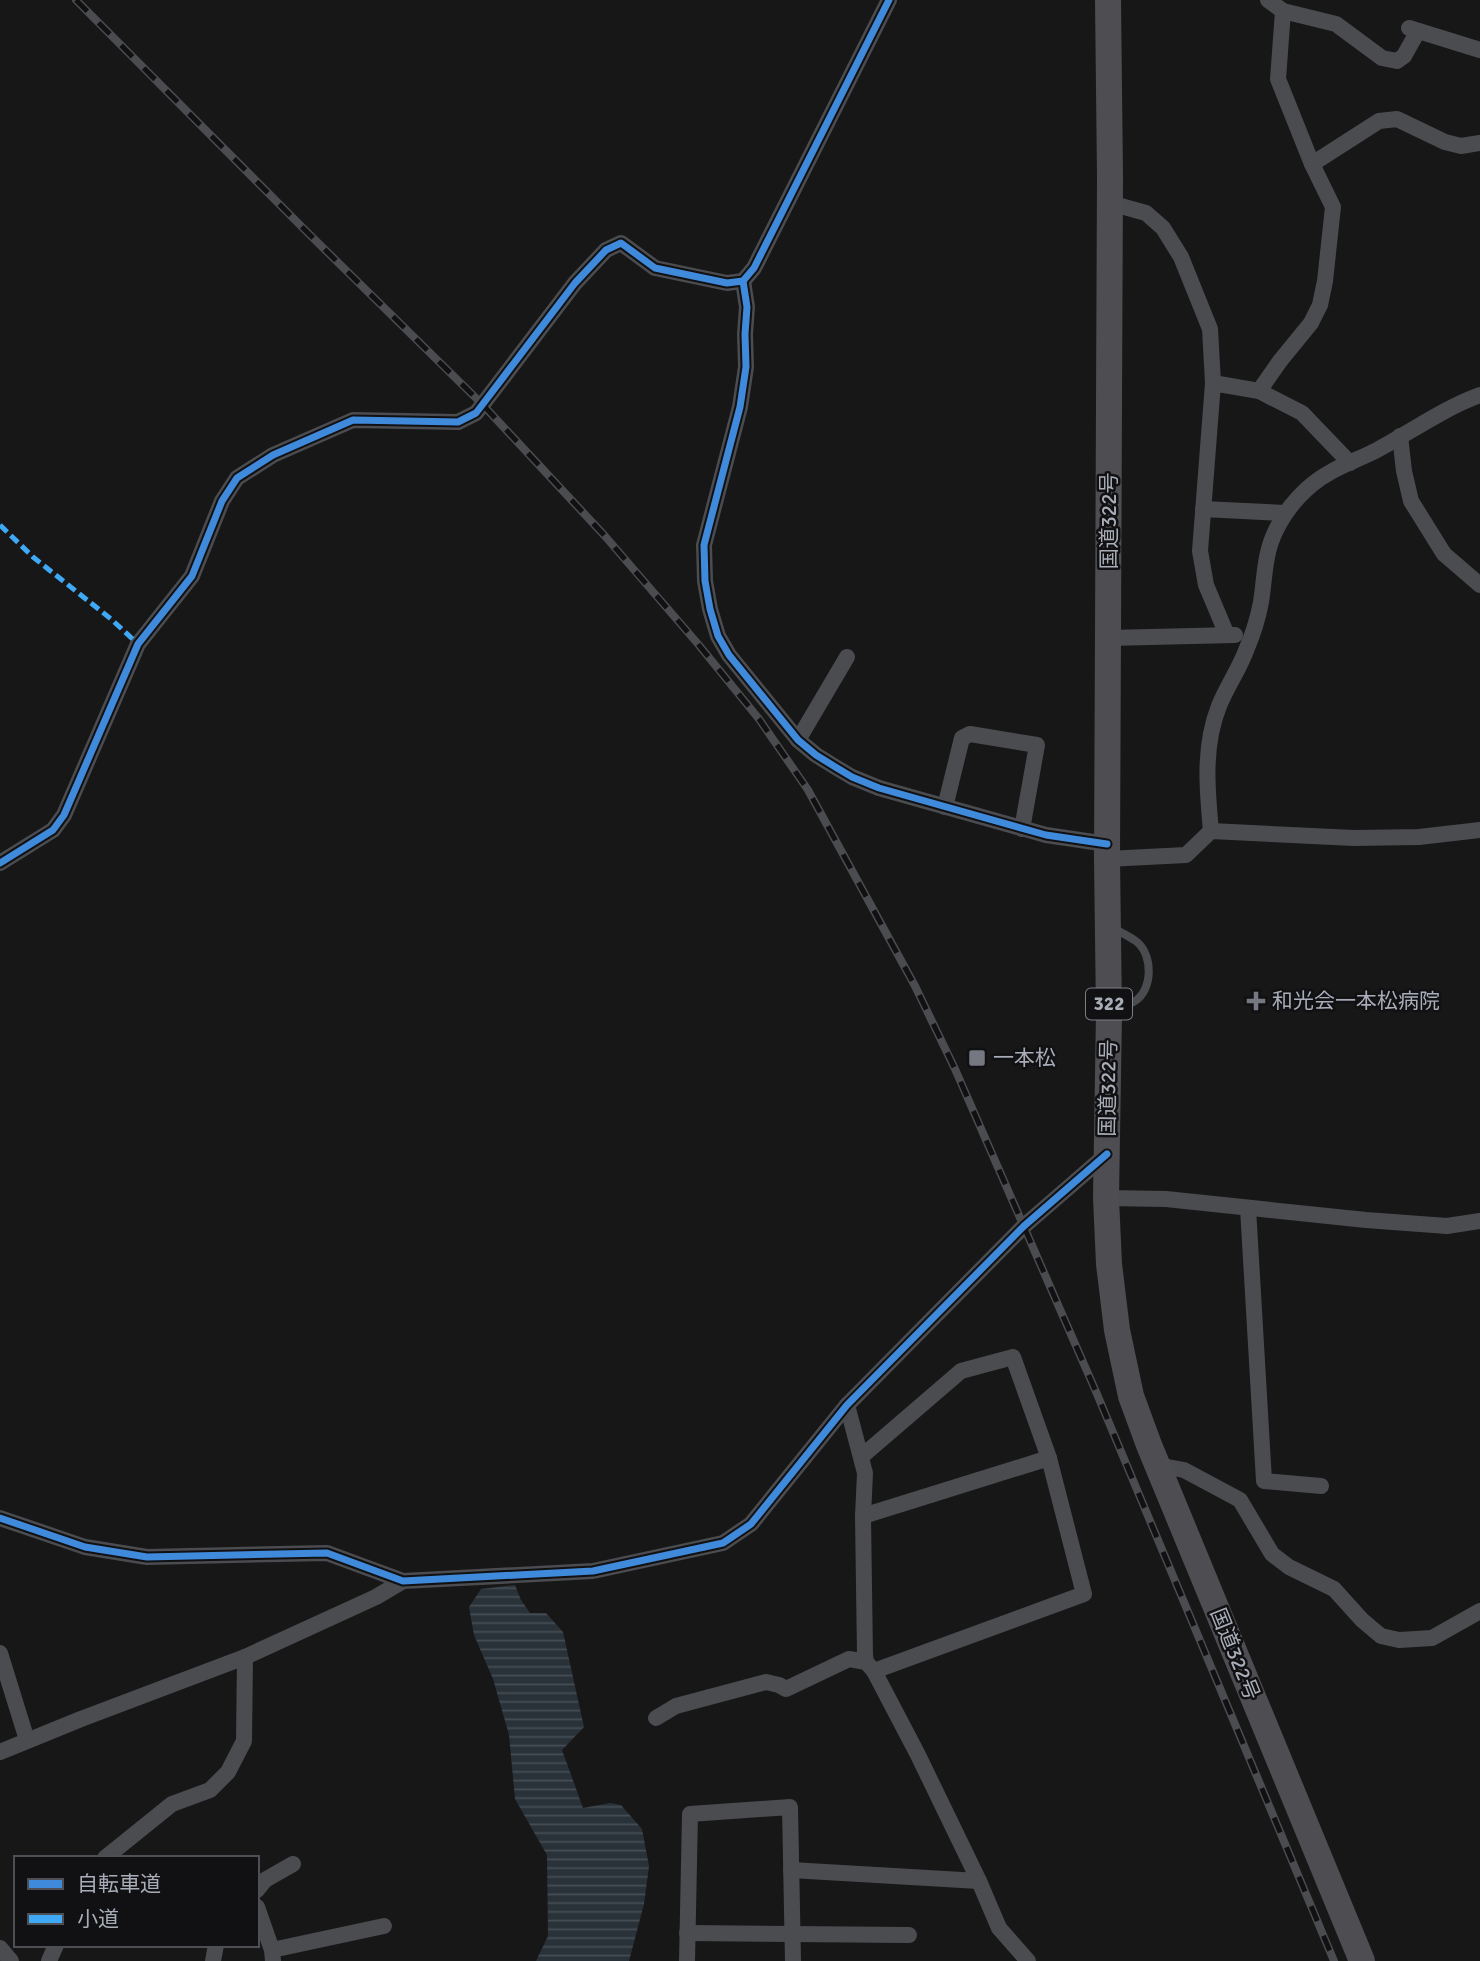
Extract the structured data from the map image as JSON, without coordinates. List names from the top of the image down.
{
  "streets": {
    "highway": ["国道322号", "322"]
  },
  "places": {
    "health": ["和光会一本松病院"],
    "transit": ["一本松"]
  },
  "legend": ["自転車道", "小道"]
}
